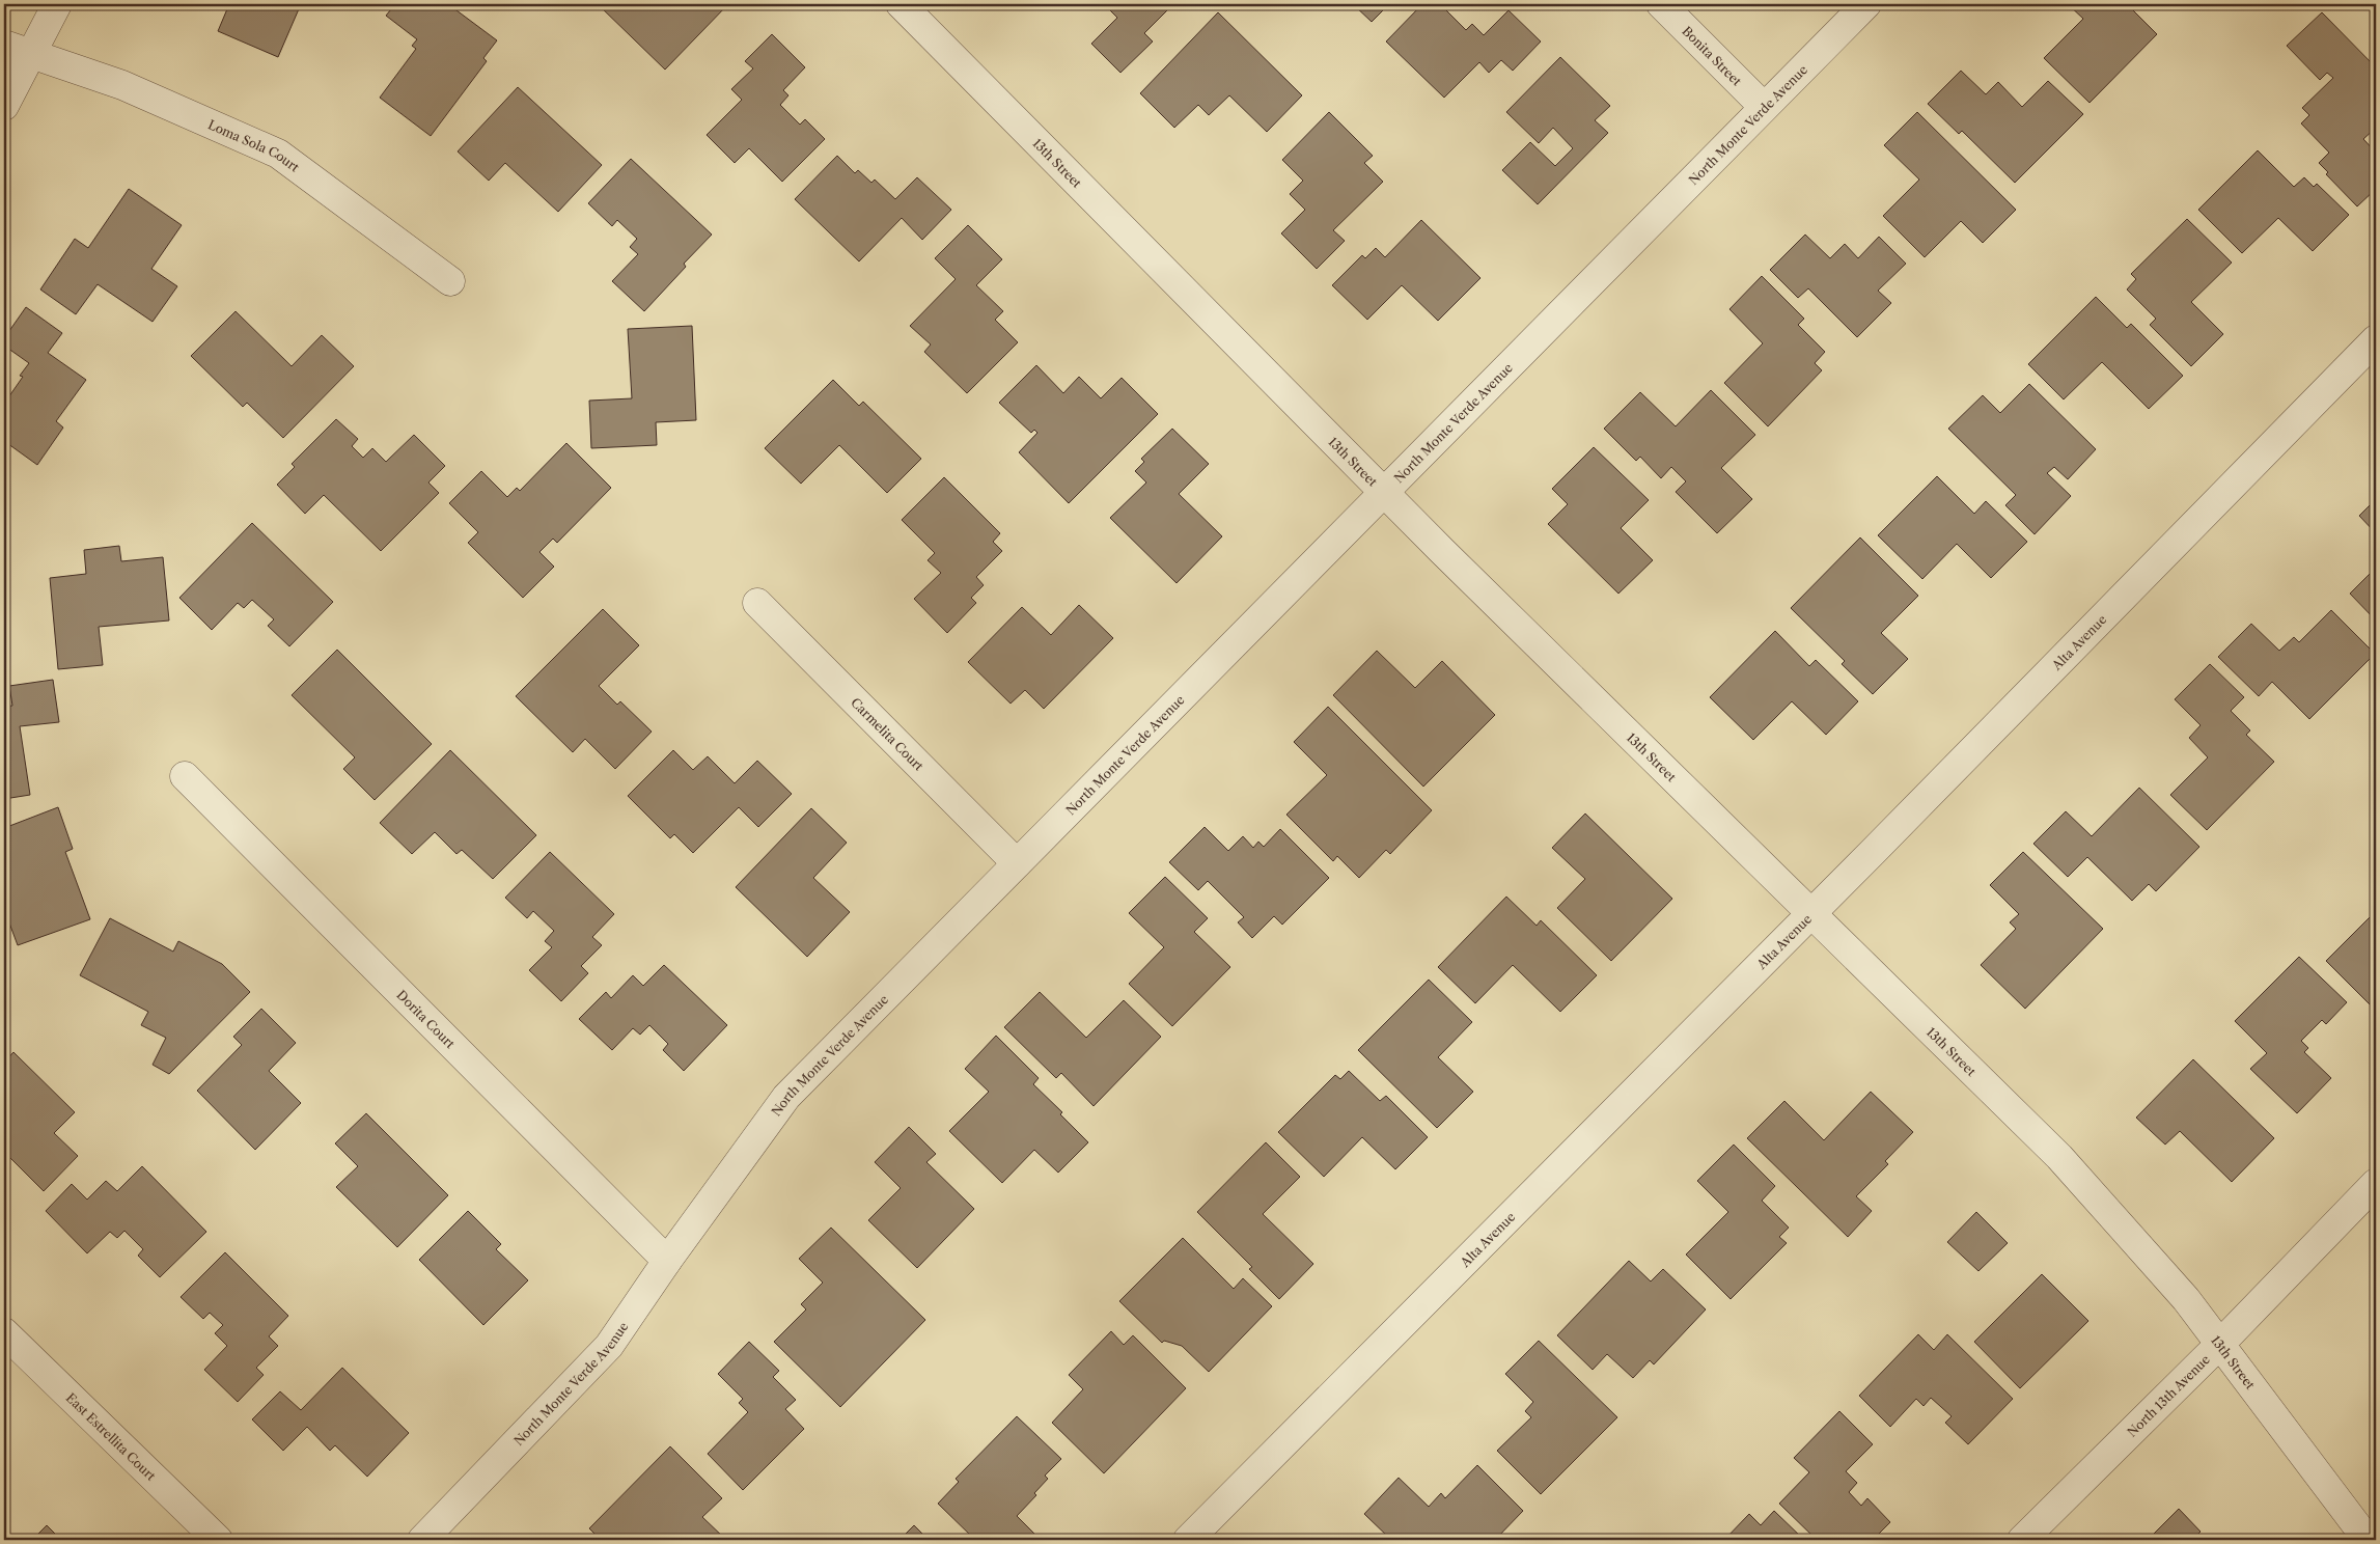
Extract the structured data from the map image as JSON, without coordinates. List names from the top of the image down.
{
  "streets": {
    "street": [
      "Bonita Street",
      "North Monte Verde Avenue",
      "Loma Sola Court",
      "13th Street",
      "Alta Avenue",
      "Carmelita Court",
      "Dorita Court",
      "North 13th Avenue",
      "East Estrellita Court"
    ]
  },
  "crossings": [
    ["Bonita Street", "North Monte Verde Avenue"],
    ["North Monte Verde Avenue", "13th Street"],
    ["North Monte Verde Avenue", "Carmelita Court"],
    ["North Monte Verde Avenue", "Dorita Court"],
    ["13th Street", "Alta Avenue"],
    ["13th Street", "North 13th Avenue"]
  ]
}
